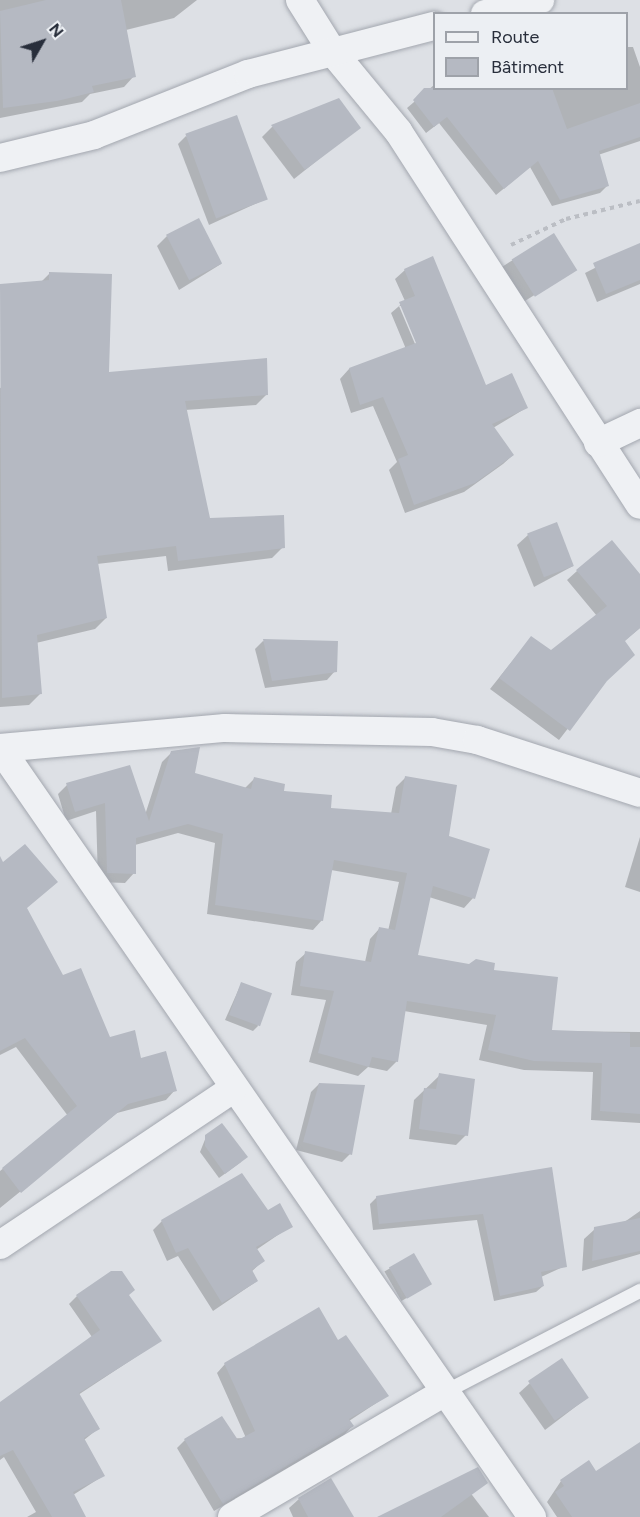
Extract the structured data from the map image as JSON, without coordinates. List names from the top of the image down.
{
  "legend": ["Route", "Bâtiment"],
  "north": "top right"
}
